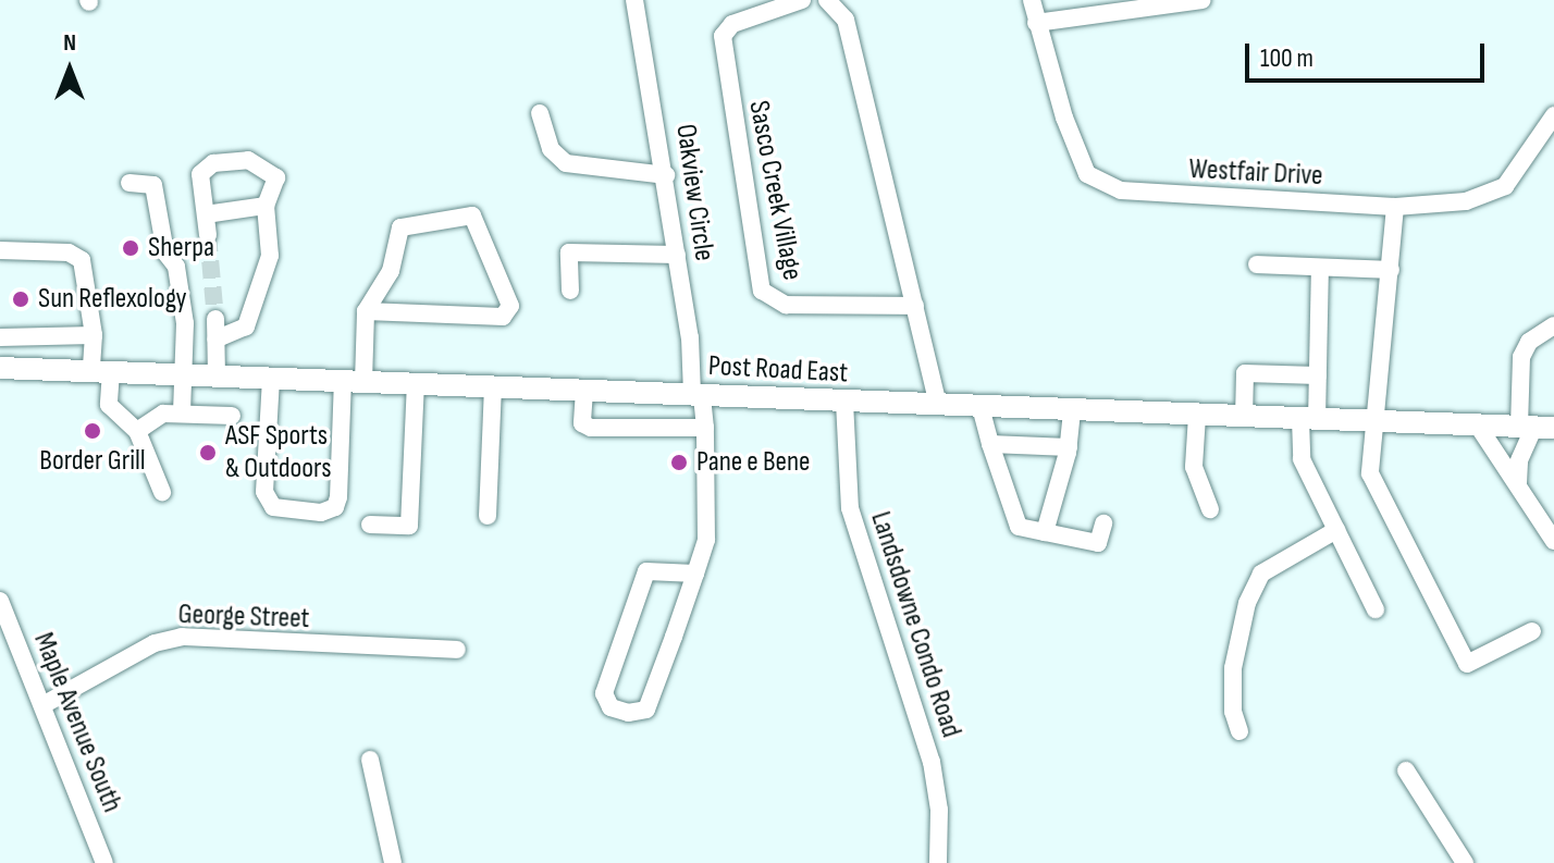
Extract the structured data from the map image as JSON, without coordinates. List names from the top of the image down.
{
  "streets": {
    "main road": ["Post Road East"],
    "street": [
      "Westfair Drive",
      "Sasco Creek Village",
      "Oakview Circle",
      "George Street",
      "Landsdowne Condo Road",
      "Maple Avenue South"
    ]
  },
  "crossings": [
    ["Oakview Circle", "Post Road East"],
    ["Post Road East", "Landsdowne Condo Road"],
    ["George Street", "Maple Avenue South"]
  ],
  "places": [
    "Sherpa",
    "Sun Reflexology",
    "Border Grill",
    "ASF Sports & Outdoors",
    "Pane e Bene"
  ],
  "scale_bar": "100 m",
  "north": "top"
}
